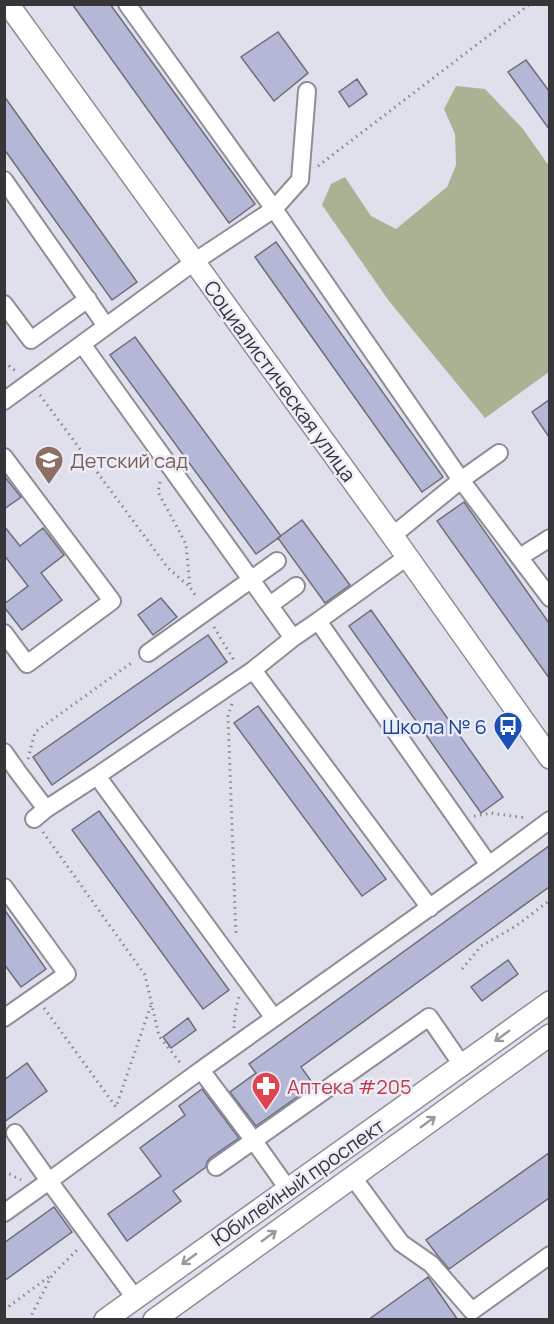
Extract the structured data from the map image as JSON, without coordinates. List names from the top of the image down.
{
  "streets": {
    "main road": ["Социалистическая улица", "Юбилейный проспект"]
  },
  "places": {
    "school or university": ["Детский сад"],
    "bus stop": ["Школа № 6"],
    "pharmacy": ["Аптека #205"]
  }
}
